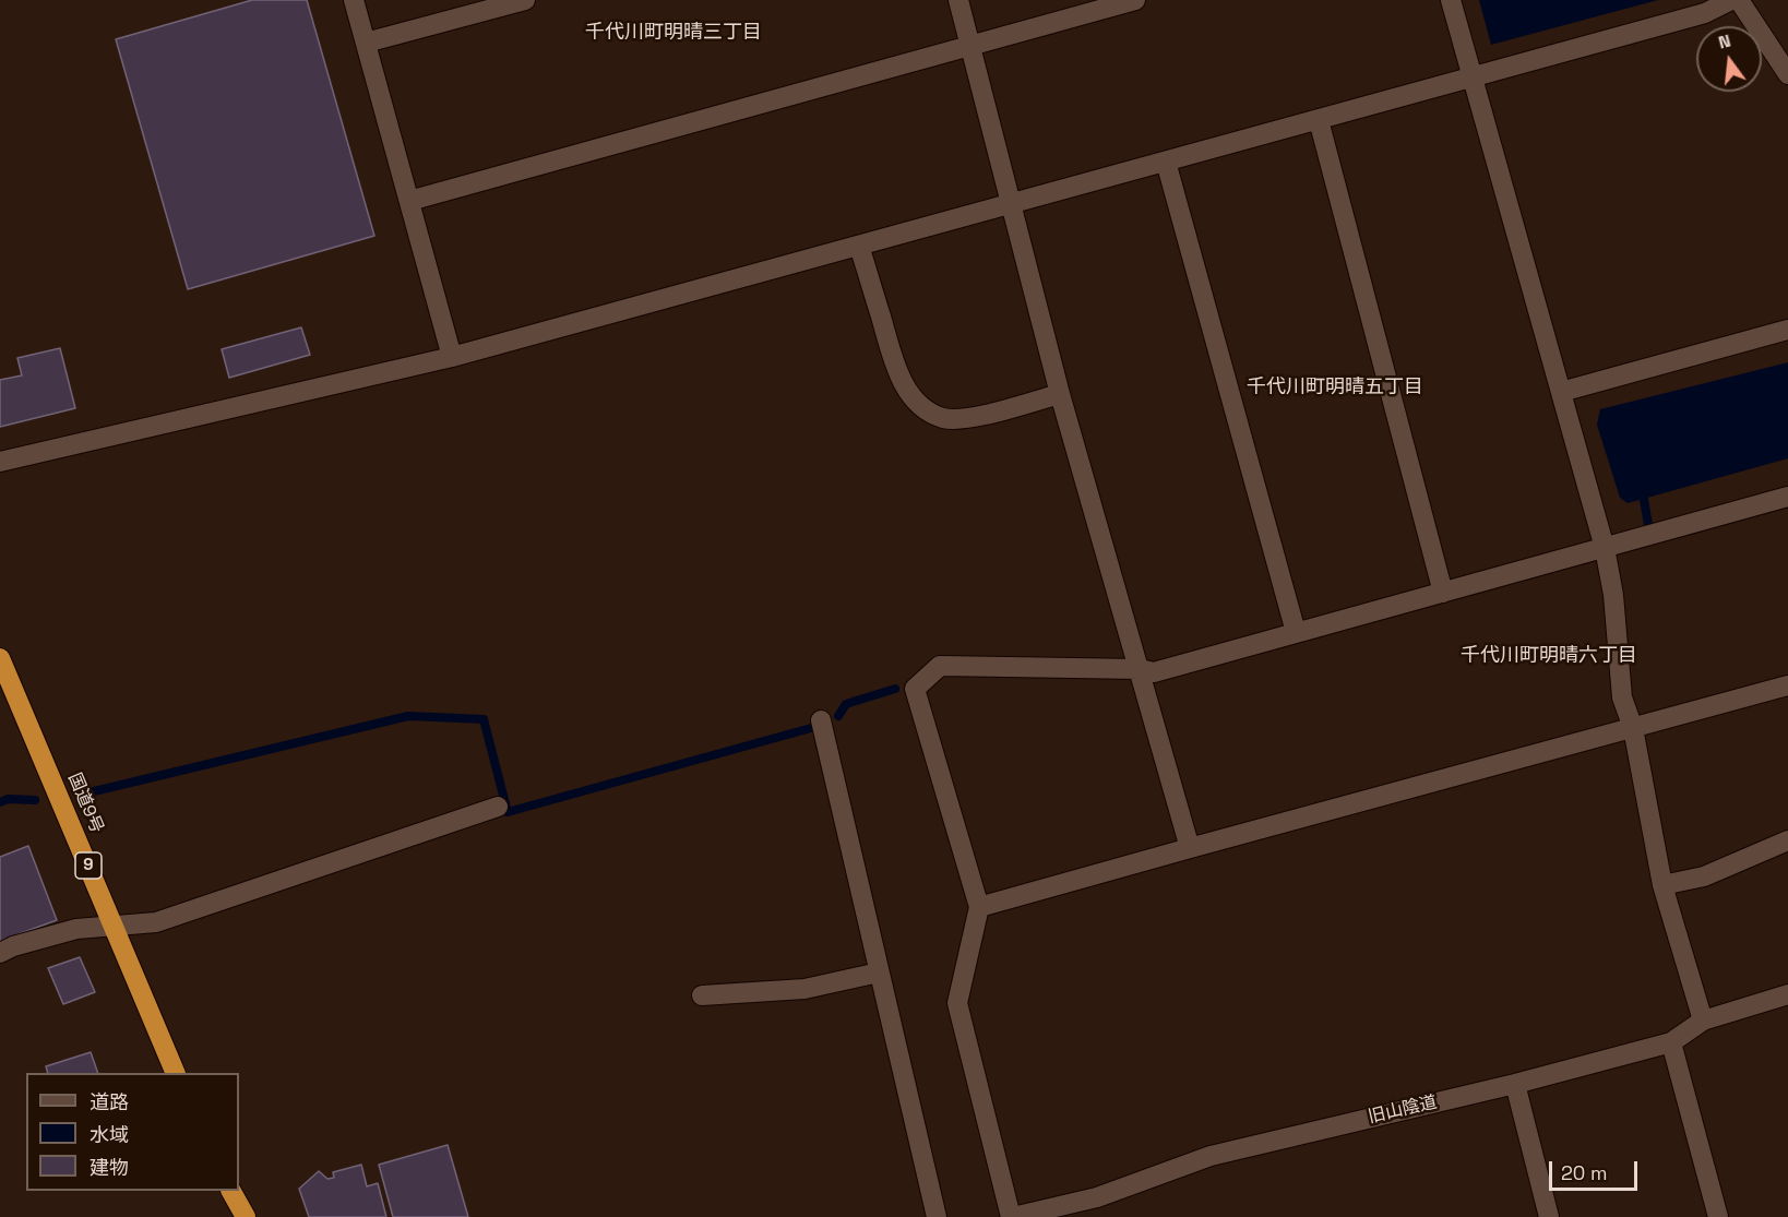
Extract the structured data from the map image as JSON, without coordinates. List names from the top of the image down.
{
  "streets": {
    "highway": ["国道9号", "9"],
    "street": ["旧山陰道"]
  },
  "districts": ["千代川町明晴三丁目", "千代川町明晴五丁目", "千代川町明晴六丁目"],
  "legend": ["道路", "水域", "建物"],
  "scale_bar": "20 m",
  "north": "top"
}
